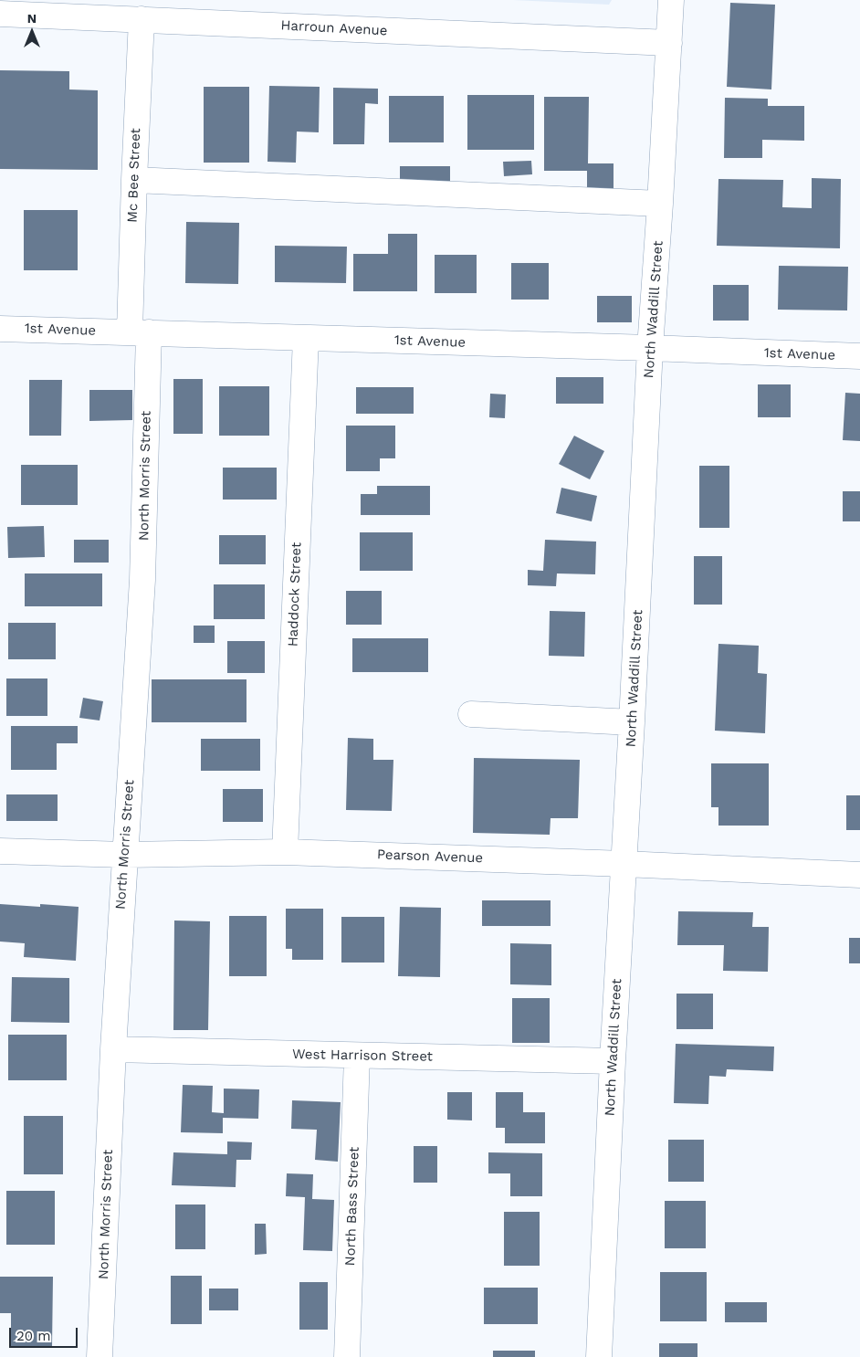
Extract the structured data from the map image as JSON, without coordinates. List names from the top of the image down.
{
  "streets": {
    "street": [
      "Harroun Avenue",
      "Mc Bee Street",
      "North Waddill Street",
      "1st Avenue",
      "North Morris Street",
      "Haddock Street",
      "Pearson Avenue",
      "West Harrison Street",
      "North Bass Street"
    ]
  },
  "crossings": [
    ["Harroun Avenue", "Mc Bee Street"],
    ["Harroun Avenue", "North Waddill Street"],
    ["Mc Bee Street", "1st Avenue"],
    ["Mc Bee Street", "North Morris Street"],
    ["North Waddill Street", "1st Avenue"],
    ["North Waddill Street", "Pearson Avenue"],
    ["North Waddill Street", "West Harrison Street"],
    ["1st Avenue", "North Morris Street"],
    ["1st Avenue", "Haddock Street"],
    ["North Morris Street", "Pearson Avenue"],
    ["North Morris Street", "West Harrison Street"],
    ["Haddock Street", "Pearson Avenue"],
    ["West Harrison Street", "North Bass Street"]
  ],
  "scale_bar": "20 m",
  "north": "top"
}
